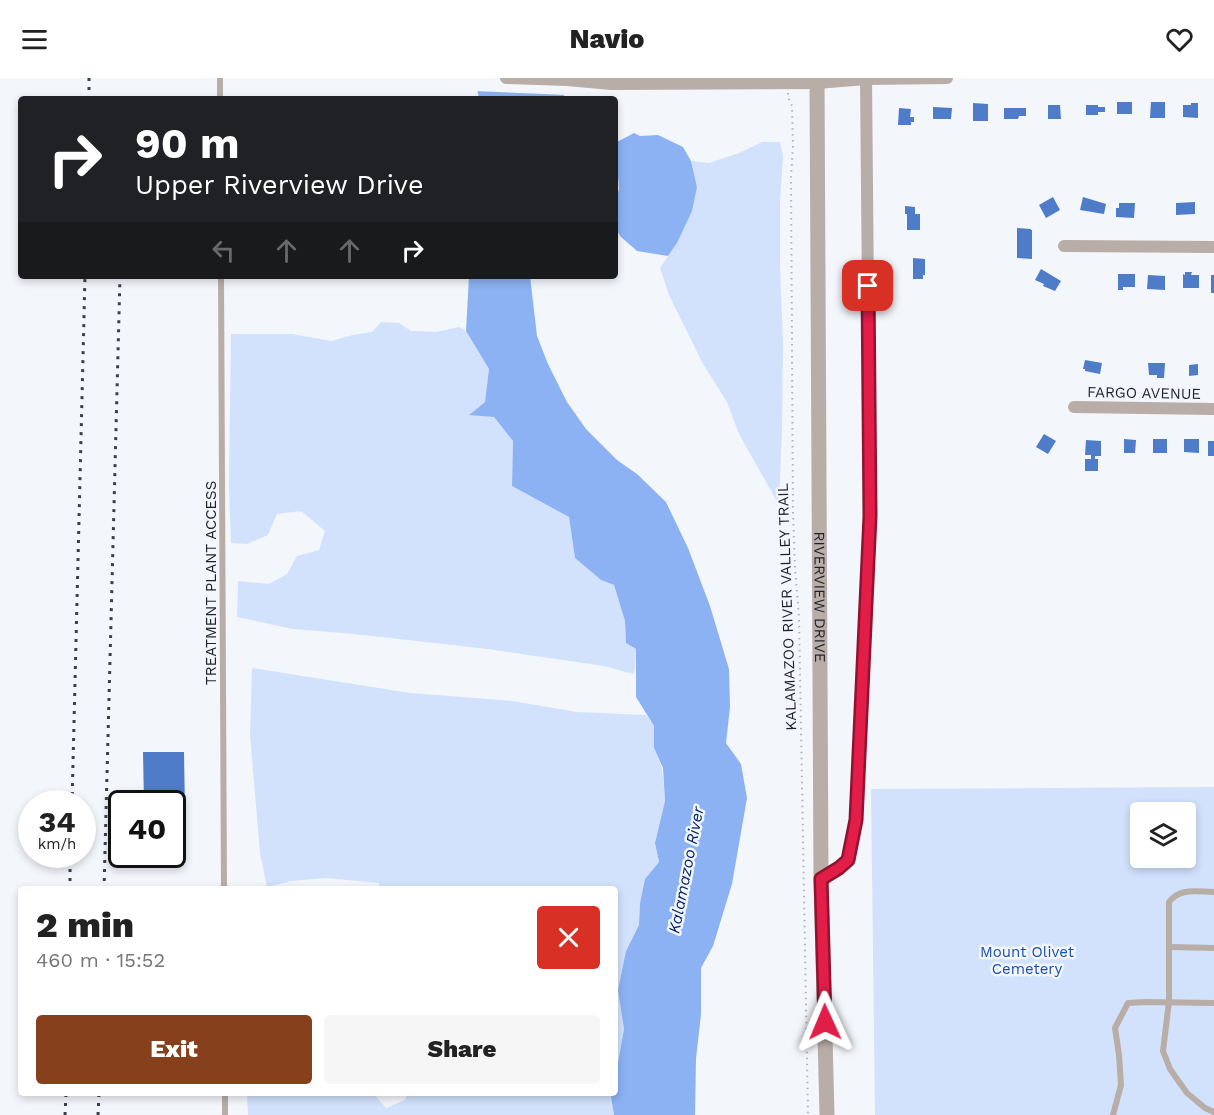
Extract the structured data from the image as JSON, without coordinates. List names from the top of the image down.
{
  "streets": {
    "street": ["FARGO AVENUE", "RIVERVIEW DRIVE"],
    "lane": ["TREATMENT PLANT ACCESS"],
    "path": ["KALAMAZOO RIVER VALLEY TRAIL"]
  },
  "water": ["Kalamazoo River"],
  "parks": ["Mount Olivet Cemetery"],
  "page": {
    "header": "Navio",
    "turn": ["90 m", "Upper Riverview Drive"],
    "speed": "34 km/h",
    "limit": "40",
    "heading": ["2 min", "460 m · 15:52"],
    "buttons": ["Exit", "Share"]
  }
}
